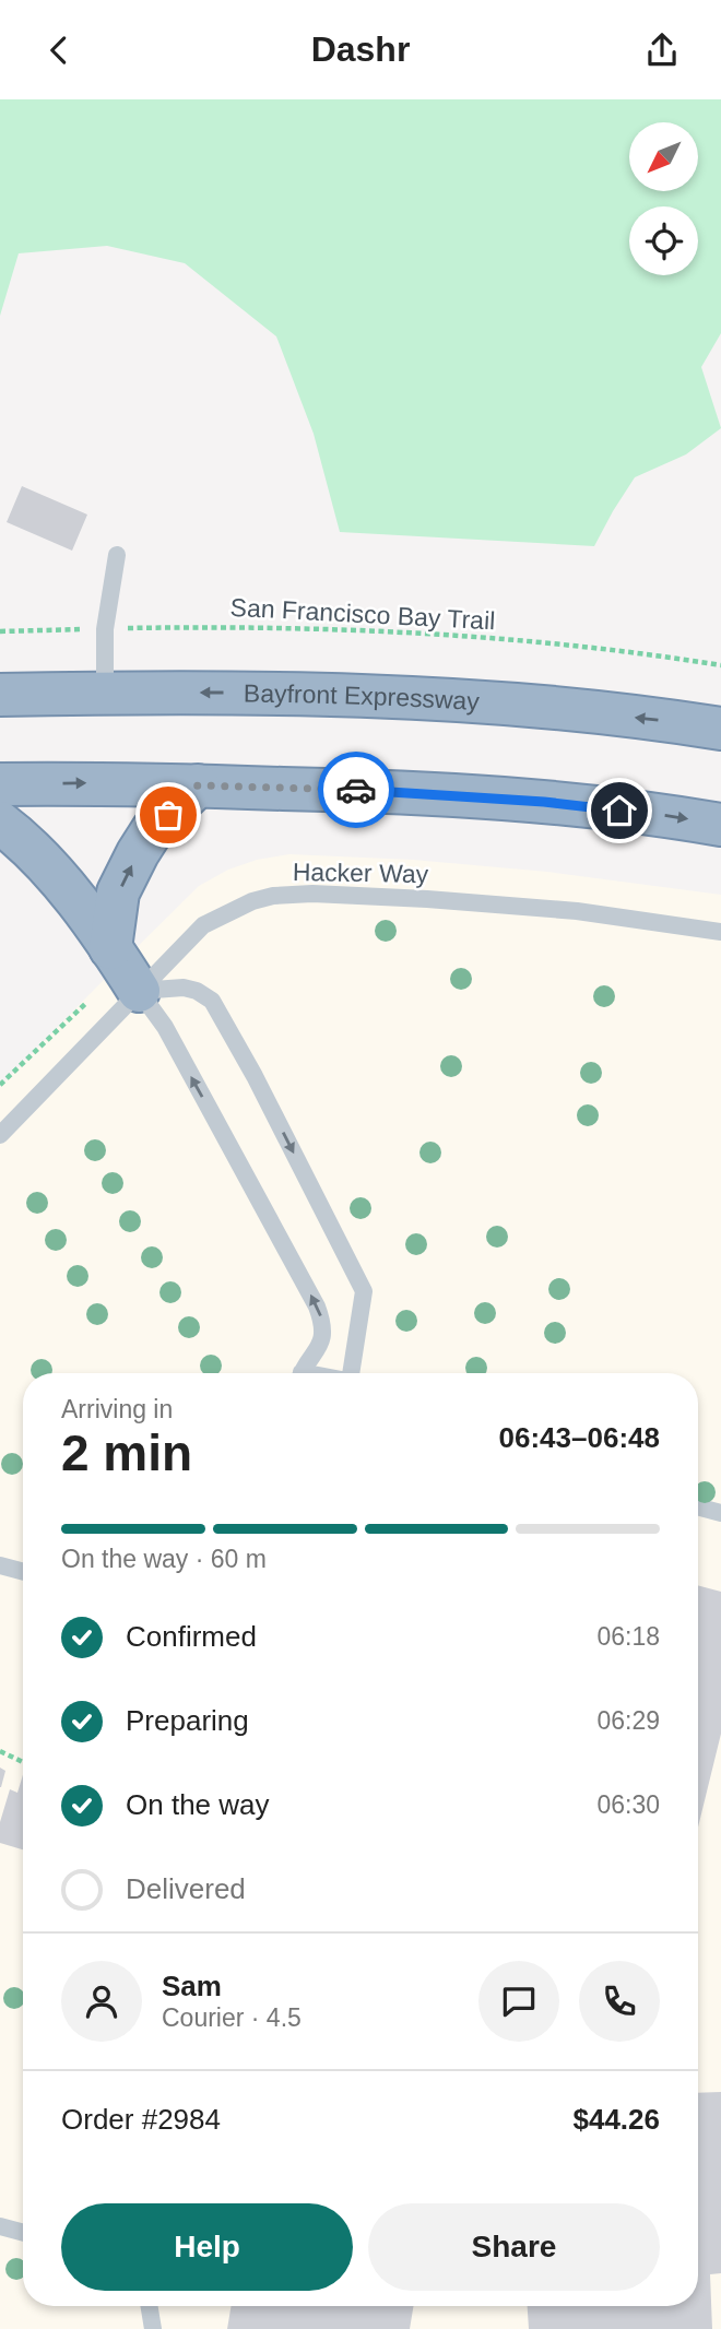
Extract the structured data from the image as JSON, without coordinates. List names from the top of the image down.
{
  "streets": {
    "highway": ["Bayfront Expressway"],
    "lane": ["Hacker Way"],
    "path": ["San Francisco Bay Trail"]
  },
  "north": "bottom left",
  "page": {
    "header": "Dashr",
    "heading": ["2 min", "Arriving in", "06:43–06:48"],
    "panel": [
      "Sam",
      "Courier · 4.5",
      "Order #2984",
      "$44.26"
    ],
    "bar": "On the way · 60 m",
    "list": [
      ["Confirmed", "06:18"],
      ["Preparing", "06:29"],
      ["On the way", "06:30"],
      "Delivered"
    ],
    "buttons": ["Help", "Share"]
  }
}
